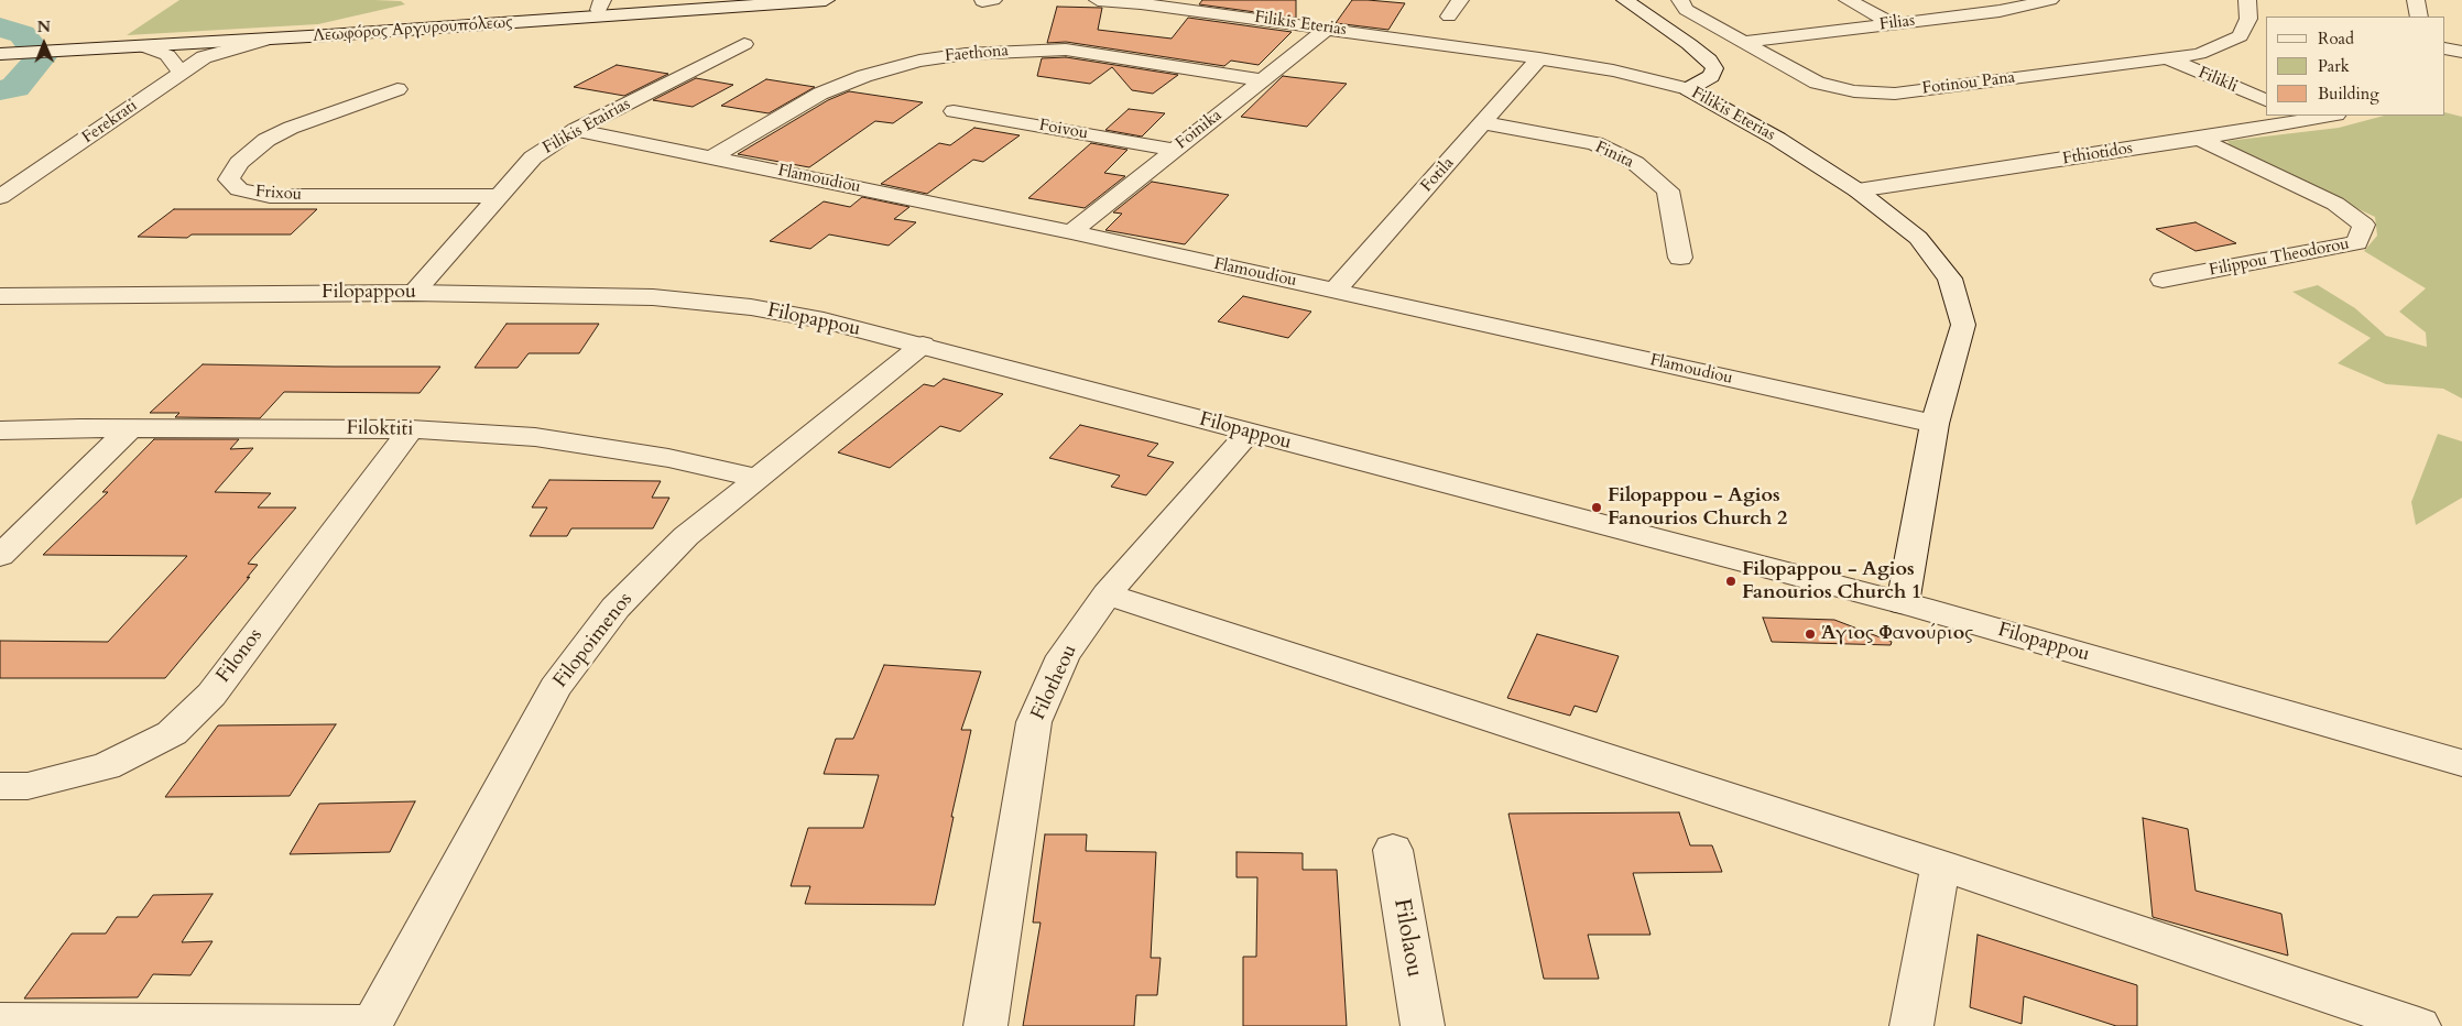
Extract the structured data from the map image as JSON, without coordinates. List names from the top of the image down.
{
  "streets": {
    "street": [
      "Filias",
      "Filikis Eterias",
      "Λεωφόρος Αργυρουπόλεως",
      "Faethona",
      "Filikli",
      "Fotinou Pana",
      "Ferekrati",
      "Filikis Etairias",
      "Foivou",
      "Foinika",
      "Fthiotidos",
      "Finita",
      "Fotila",
      "Flamoudiou",
      "Frixou",
      "Filippou Theodorou",
      "Filopappou",
      "Filoktiti",
      "Filopoimenos",
      "Filonos",
      "Filotheou",
      "Filolaou"
    ]
  },
  "crossings": [
    ["Filias", "Fotinou Pana"],
    ["Filikis Eterias", "Foinika"],
    ["Filikis Eterias", "Fthiotidos"],
    ["Filikis Eterias", "Fotila"],
    ["Filikis Eterias", "Flamoudiou"],
    ["Filikis Eterias", "Filopappou"],
    ["Λεωφόρος Αργυρουπόλεως", "Ferekrati"],
    ["Faethona", "Foinika"],
    ["Faethona", "Flamoudiou"],
    ["Filikli", "Fotinou Pana"],
    ["Filikis Etairias", "Flamoudiou"],
    ["Filikis Etairias", "Frixou"],
    ["Filikis Etairias", "Filopappou"],
    ["Foivou", "Foinika"],
    ["Foinika", "Flamoudiou"],
    ["Fthiotidos", "Filippou Theodorou"],
    ["Finita", "Fotila"],
    ["Fotila", "Flamoudiou"],
    ["Filopappou", "Filopoimenos"],
    ["Filopappou", "Filotheou"],
    ["Filoktiti", "Filopoimenos"],
    ["Filoktiti", "Filonos"]
  ],
  "places": ["Filopappou - Agios Fanourios Church 2", "Filopappou - Agios Fanourios Church 1", "Άγιος Φανούριος"],
  "legend": ["Road", "Park", "Building"],
  "north": "top"
}
